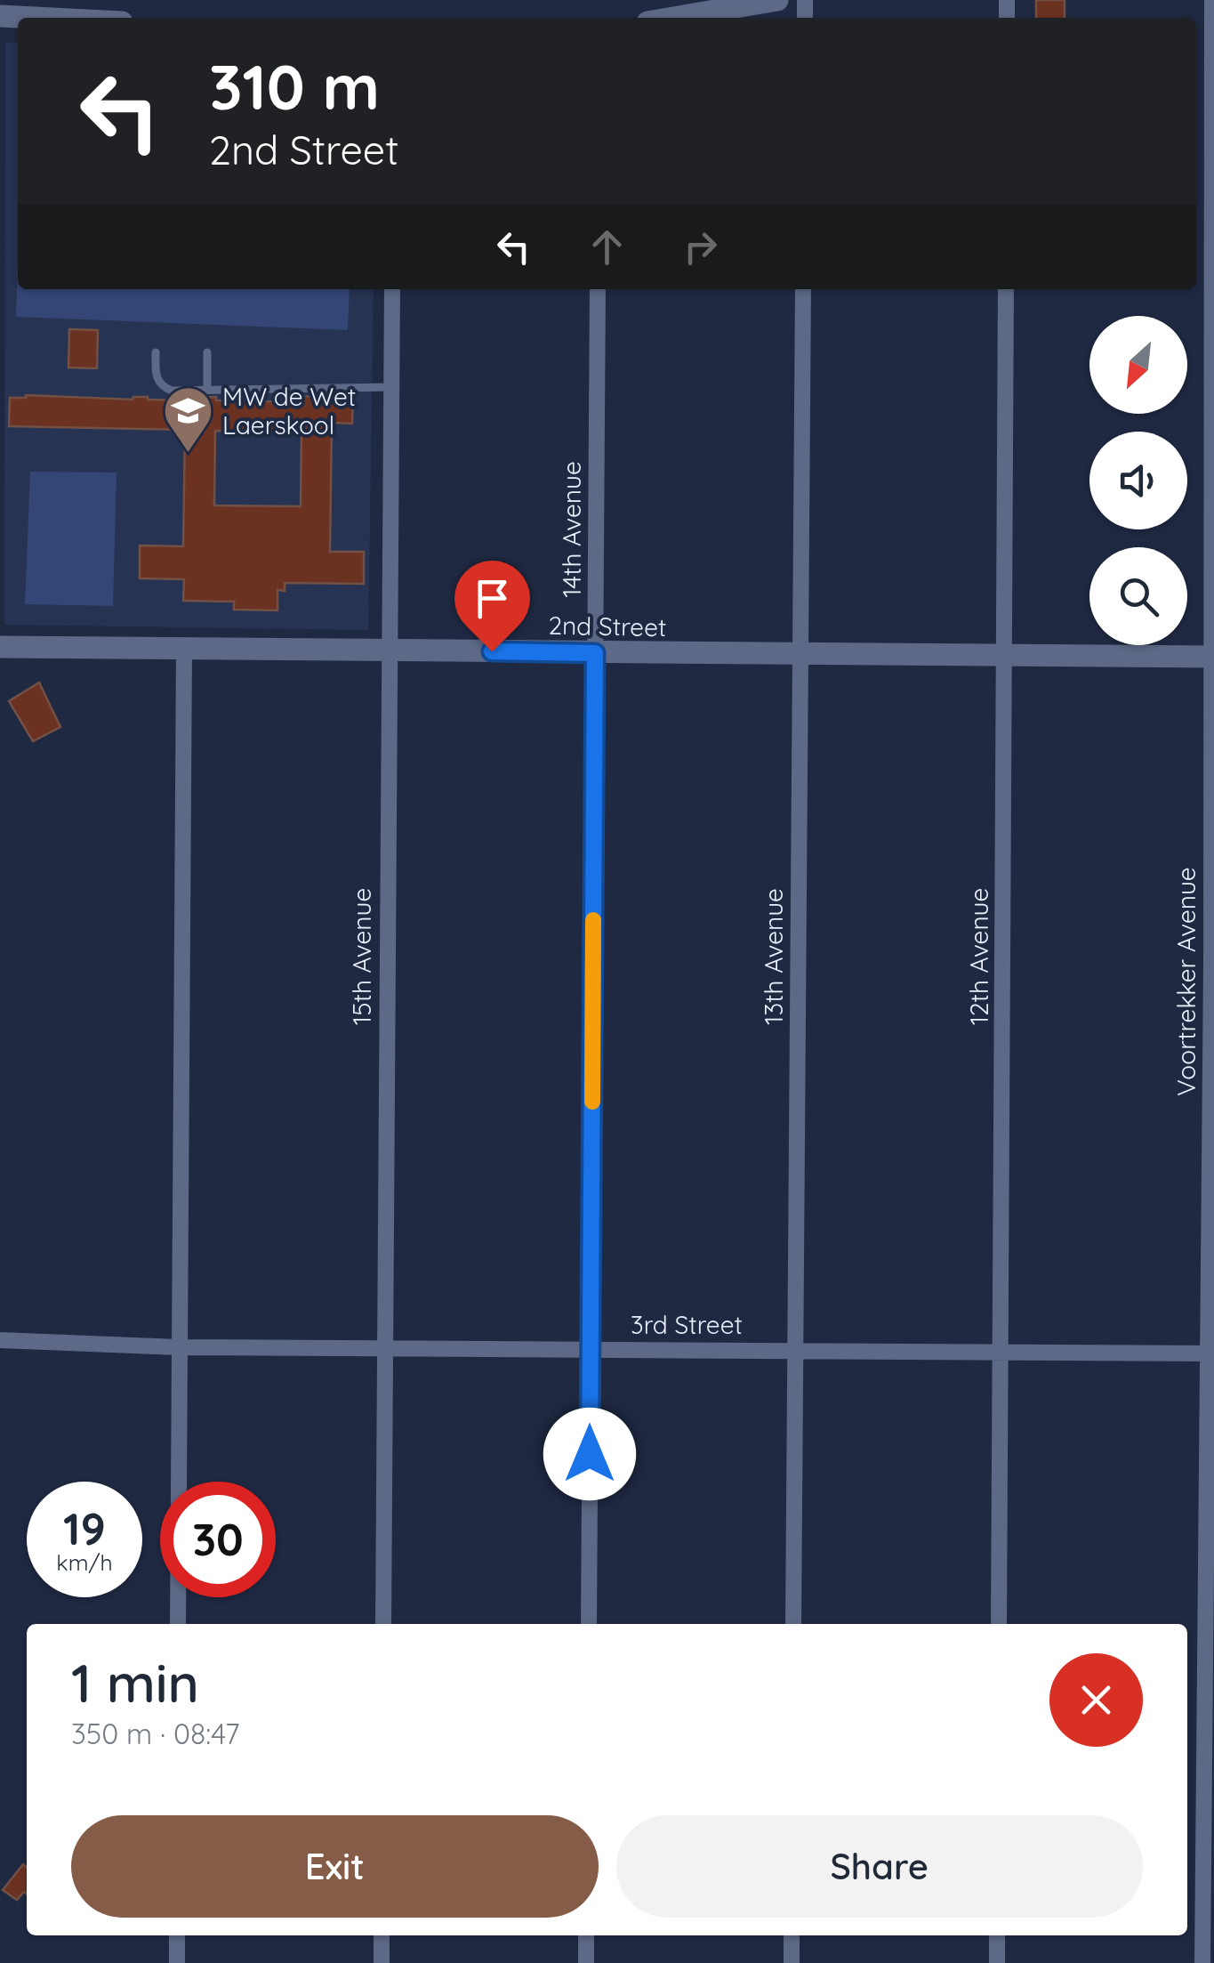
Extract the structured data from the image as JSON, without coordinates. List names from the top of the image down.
{
  "streets": {
    "main road": ["2nd Street"],
    "street": [
      "14th Avenue",
      "15th Avenue",
      "13th Avenue",
      "12th Avenue",
      "Voortrekker Avenue",
      "3rd Street"
    ]
  },
  "crossings": [
    ["14th Avenue", "2nd Street"],
    ["14th Avenue", "3rd Street"],
    ["2nd Street", "15th Avenue"],
    ["2nd Street", "13th Avenue"],
    ["2nd Street", "12th Avenue"],
    ["2nd Street", "Voortrekker Avenue"],
    ["15th Avenue", "3rd Street"],
    ["13th Avenue", "3rd Street"],
    ["12th Avenue", "3rd Street"],
    ["Voortrekker Avenue", "3rd Street"]
  ],
  "places": {
    "school or university": ["MW de Wet Laerskool"]
  },
  "north": "bottom left",
  "page": {
    "turn": ["310 m", "2nd Street"],
    "speed": "19 km/h",
    "limit": "30",
    "heading": ["1 min", "350 m · 08:47"],
    "buttons": ["Exit", "Share"]
  }
}
